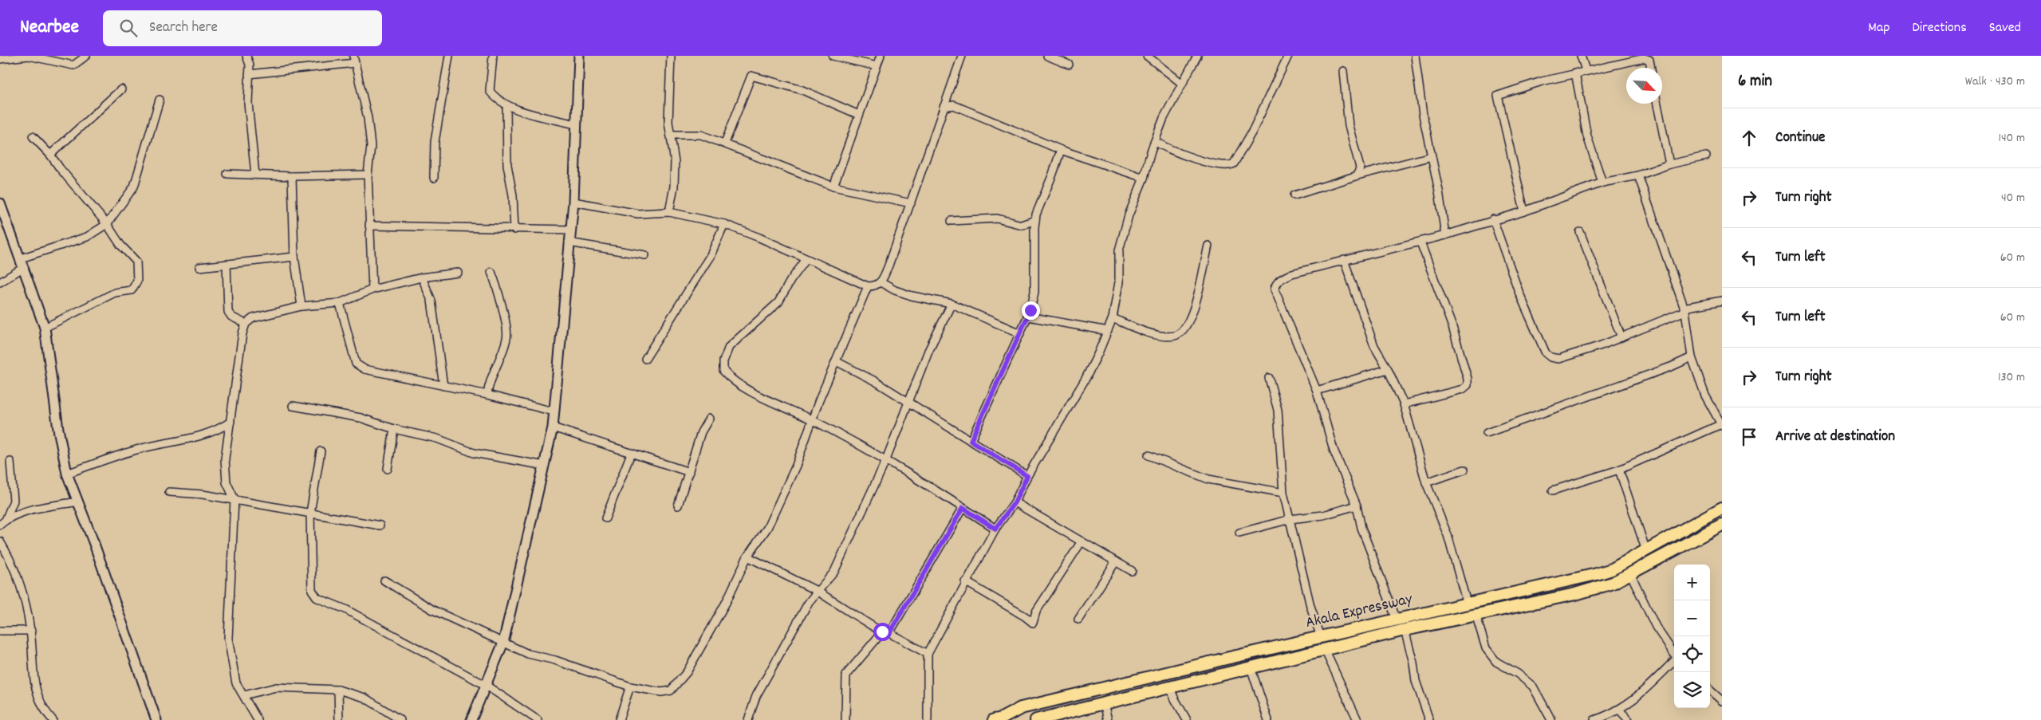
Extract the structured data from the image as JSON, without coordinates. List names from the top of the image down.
{
  "streets": {
    "main road": ["Akala Expressway"]
  },
  "north": "bottom right",
  "page": {
    "header": "Nearbee",
    "search": "Search here",
    "nav": ["Map", "Directions", "Saved"],
    "heading": ["6 min", "Walk · 430 m"],
    "list": [
      ["Continue", "140 m"],
      ["Turn right", "40 m"],
      ["Turn left", "60 m"],
      ["Turn left", "60 m"],
      ["Turn right", "130 m"],
      "Arrive at destination"
    ],
    "map_buttons": ["+", "−"]
  }
}
